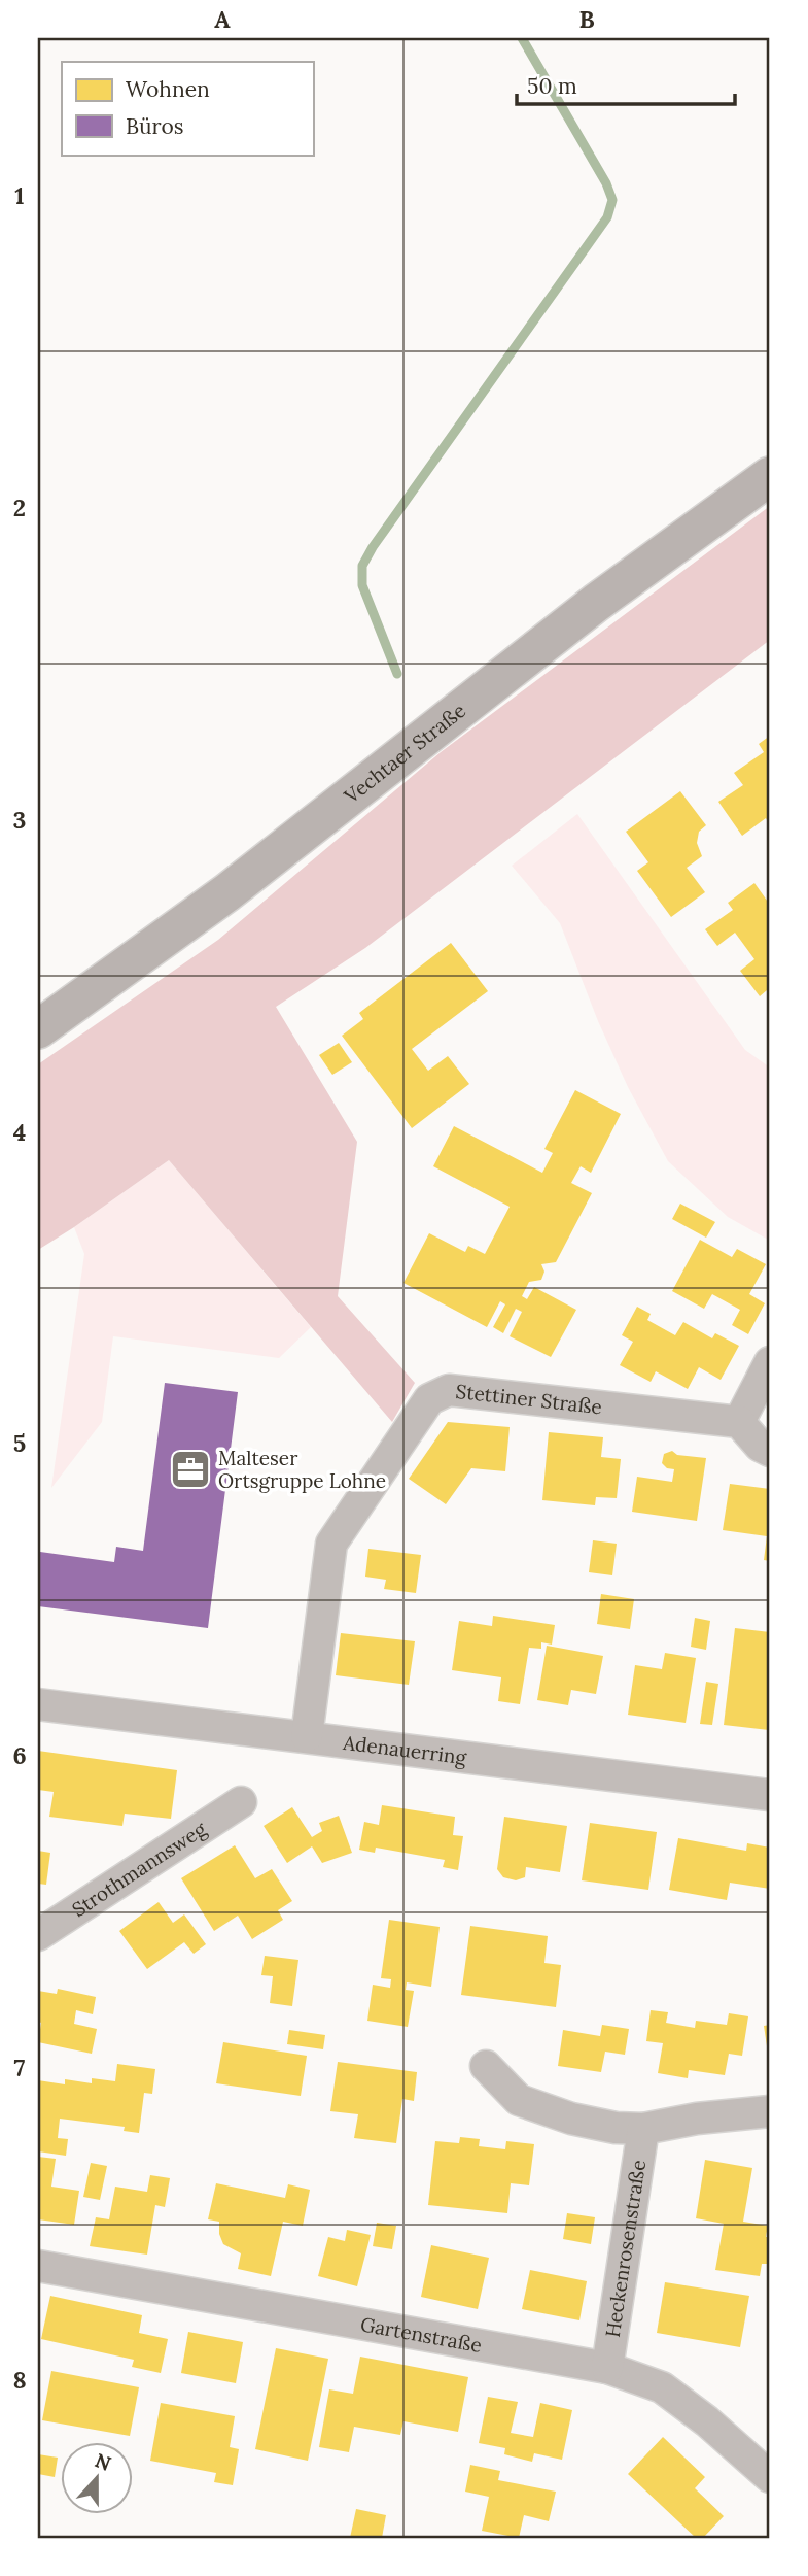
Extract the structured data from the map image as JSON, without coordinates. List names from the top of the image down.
{
  "streets": {
    "main road": ["Vechtaer Straße"],
    "street": [
      "Stettiner Straße",
      "Adenauerring",
      "Strothmannsweg",
      "Heckenrosenstraße",
      "Gartenstraße"
    ]
  },
  "crossings": [
    ["Stettiner Straße", "Adenauerring"],
    ["Heckenrosenstraße", "Gartenstraße"]
  ],
  "places": {
    "office": ["Malteser Ortsgruppe Lohne"]
  },
  "legend": ["Wohnen", "Büros"],
  "scale_bar": "50 m",
  "north": "top",
  "grid": {
    "columns": ["A", "B"],
    "rows": [
      "1",
      "2",
      "3",
      "4",
      "5",
      "6",
      "7",
      "8"
    ]
  }
}
